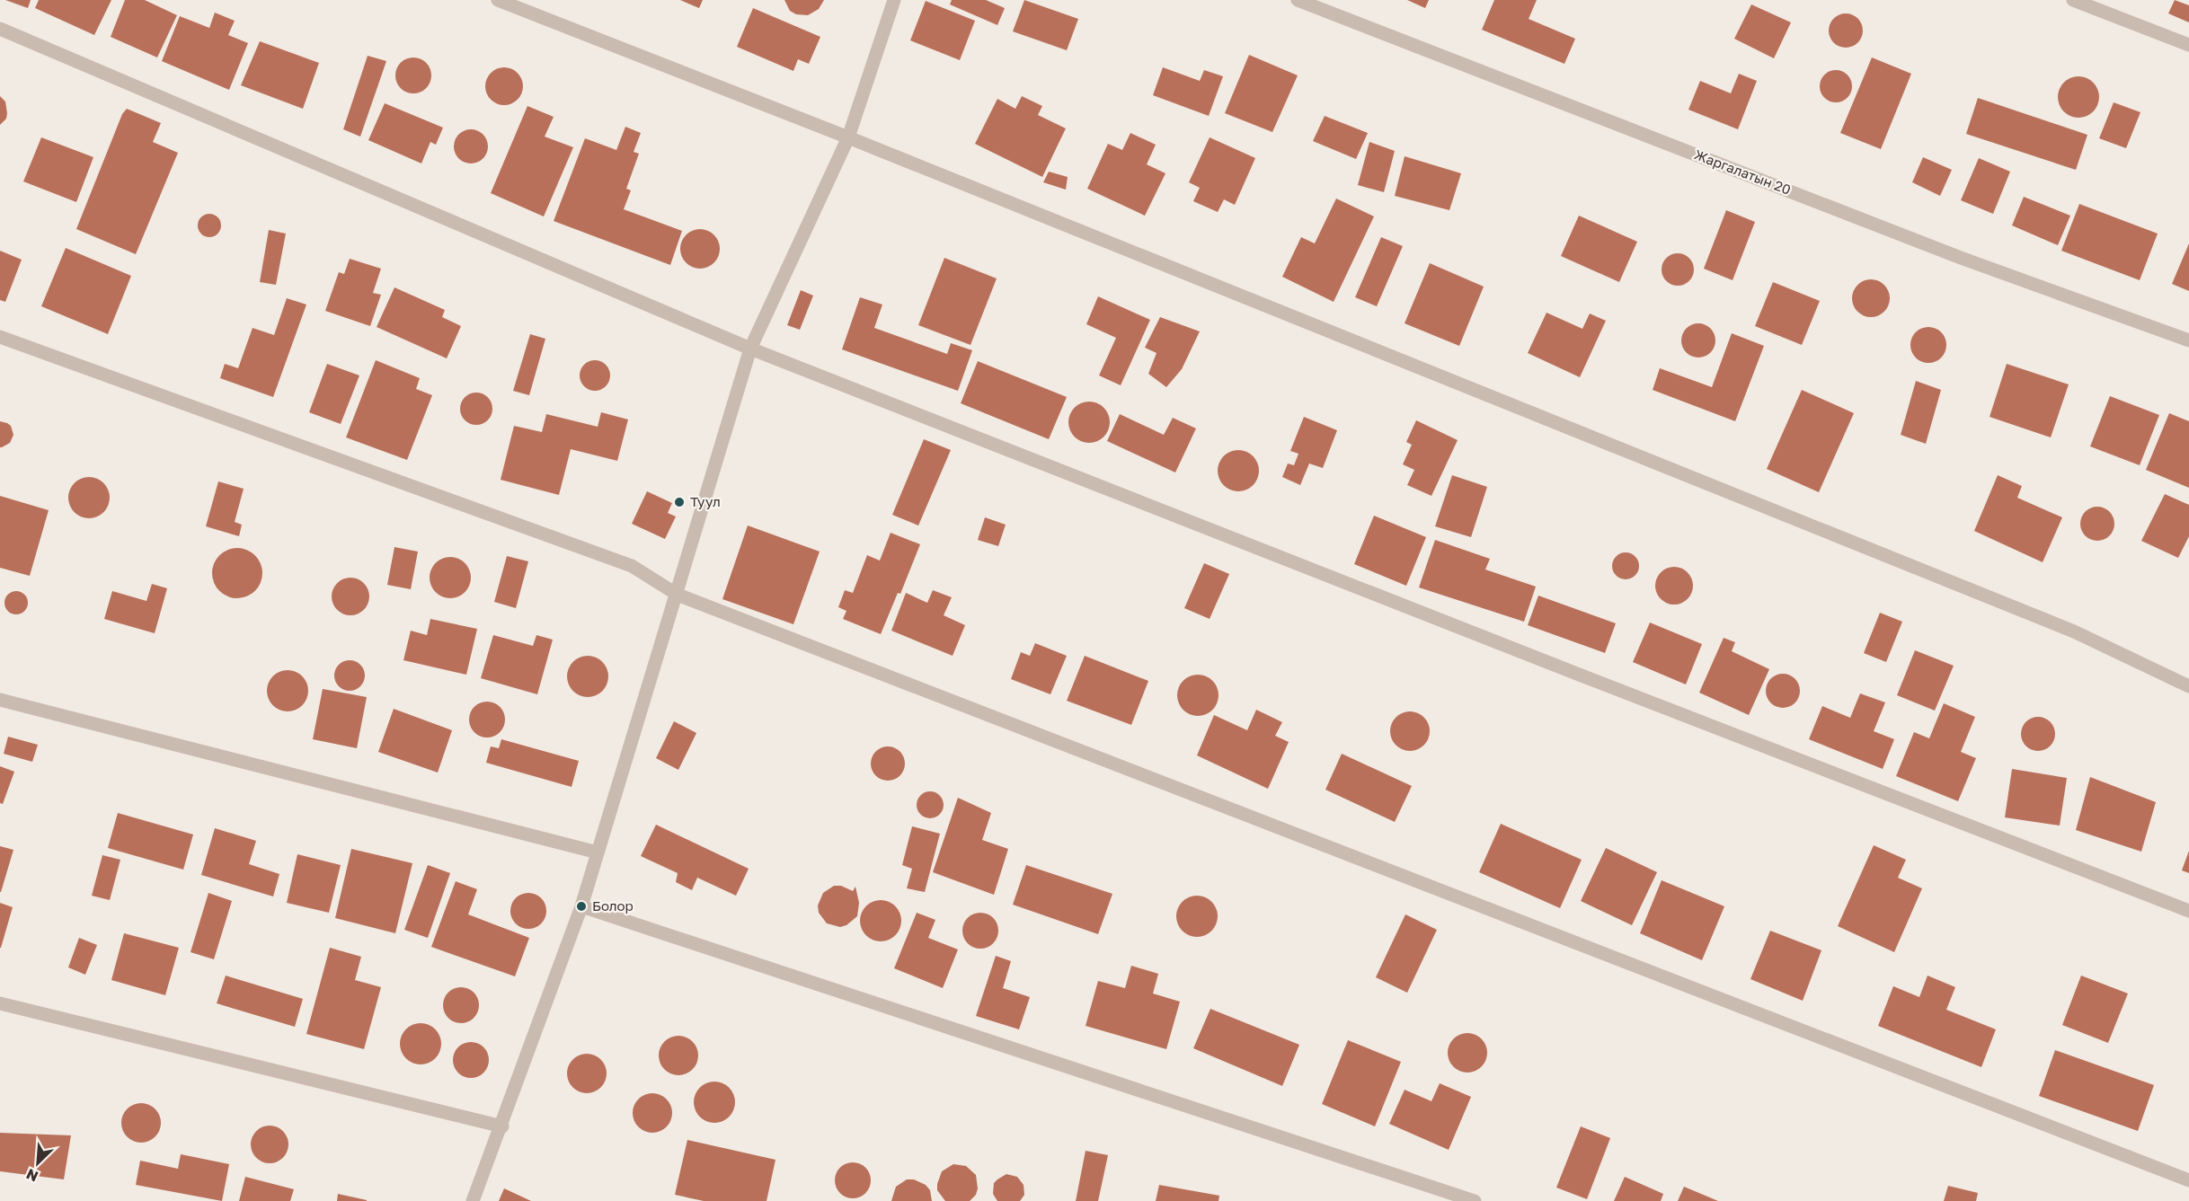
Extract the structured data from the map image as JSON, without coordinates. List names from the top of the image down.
{
  "streets": {
    "street": ["Жаргалатын 20"]
  },
  "places": ["Туул", "Болор"],
  "north": "bottom left"
}
